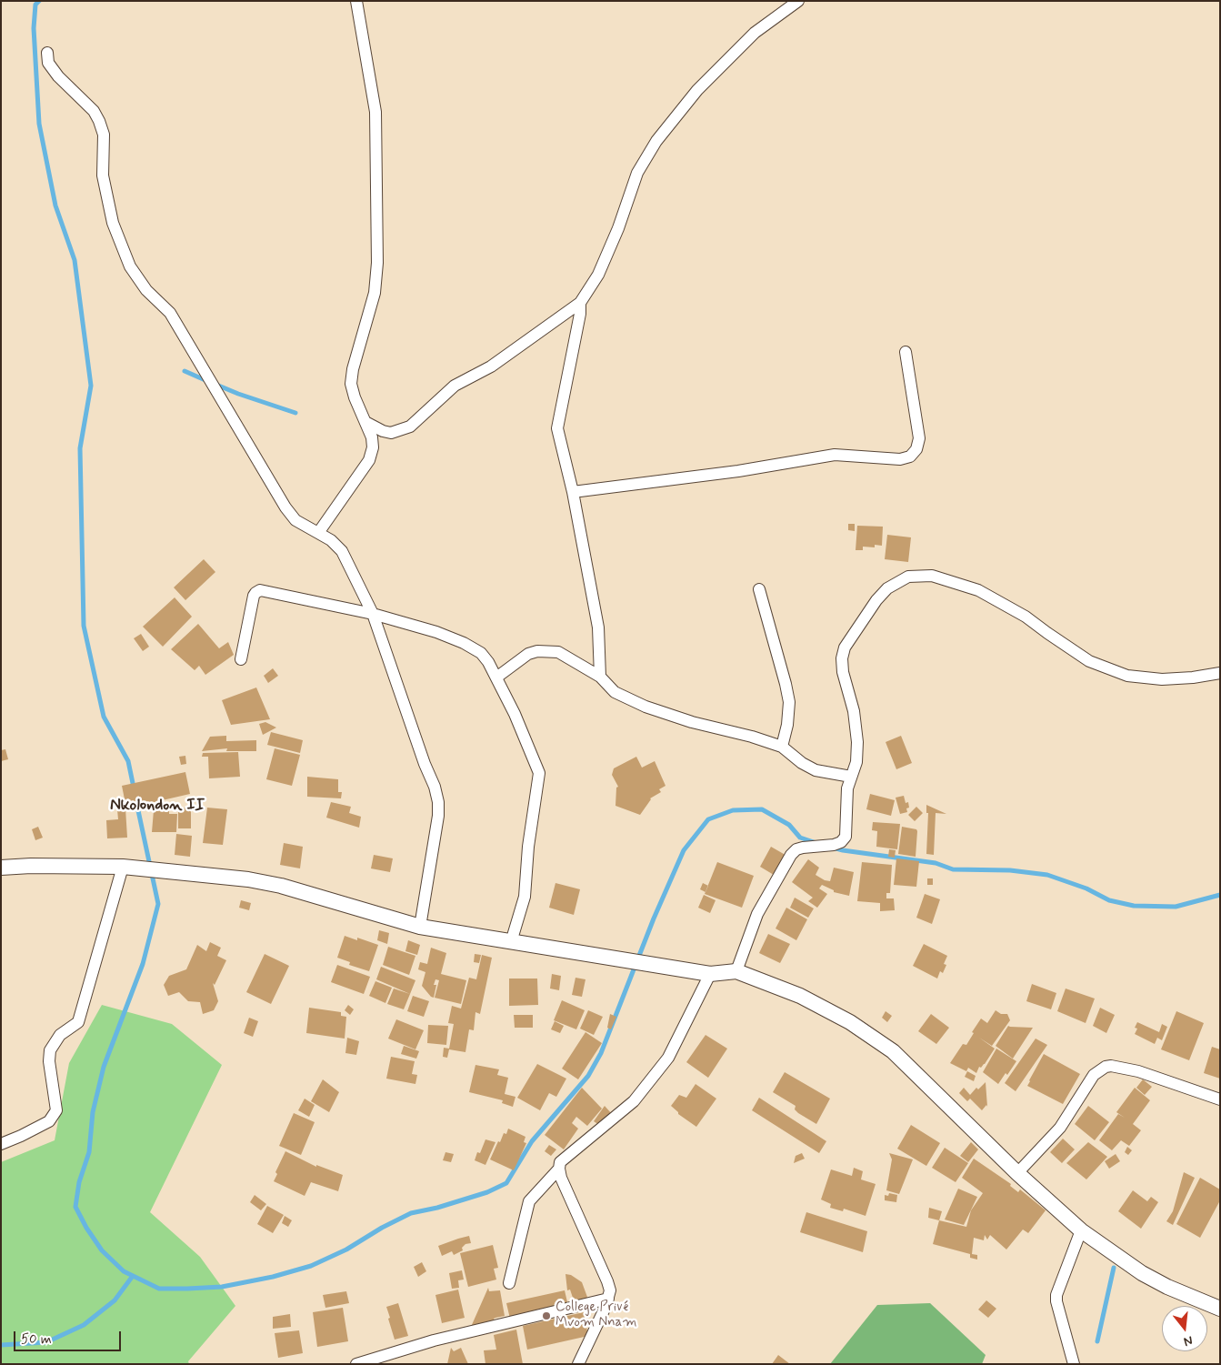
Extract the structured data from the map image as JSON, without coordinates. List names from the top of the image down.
{
  "districts": ["Nkolondon II"],
  "places": ["College Privé Mvom Nnam"],
  "scale_bar": "50 m",
  "north": "bottom"
}
